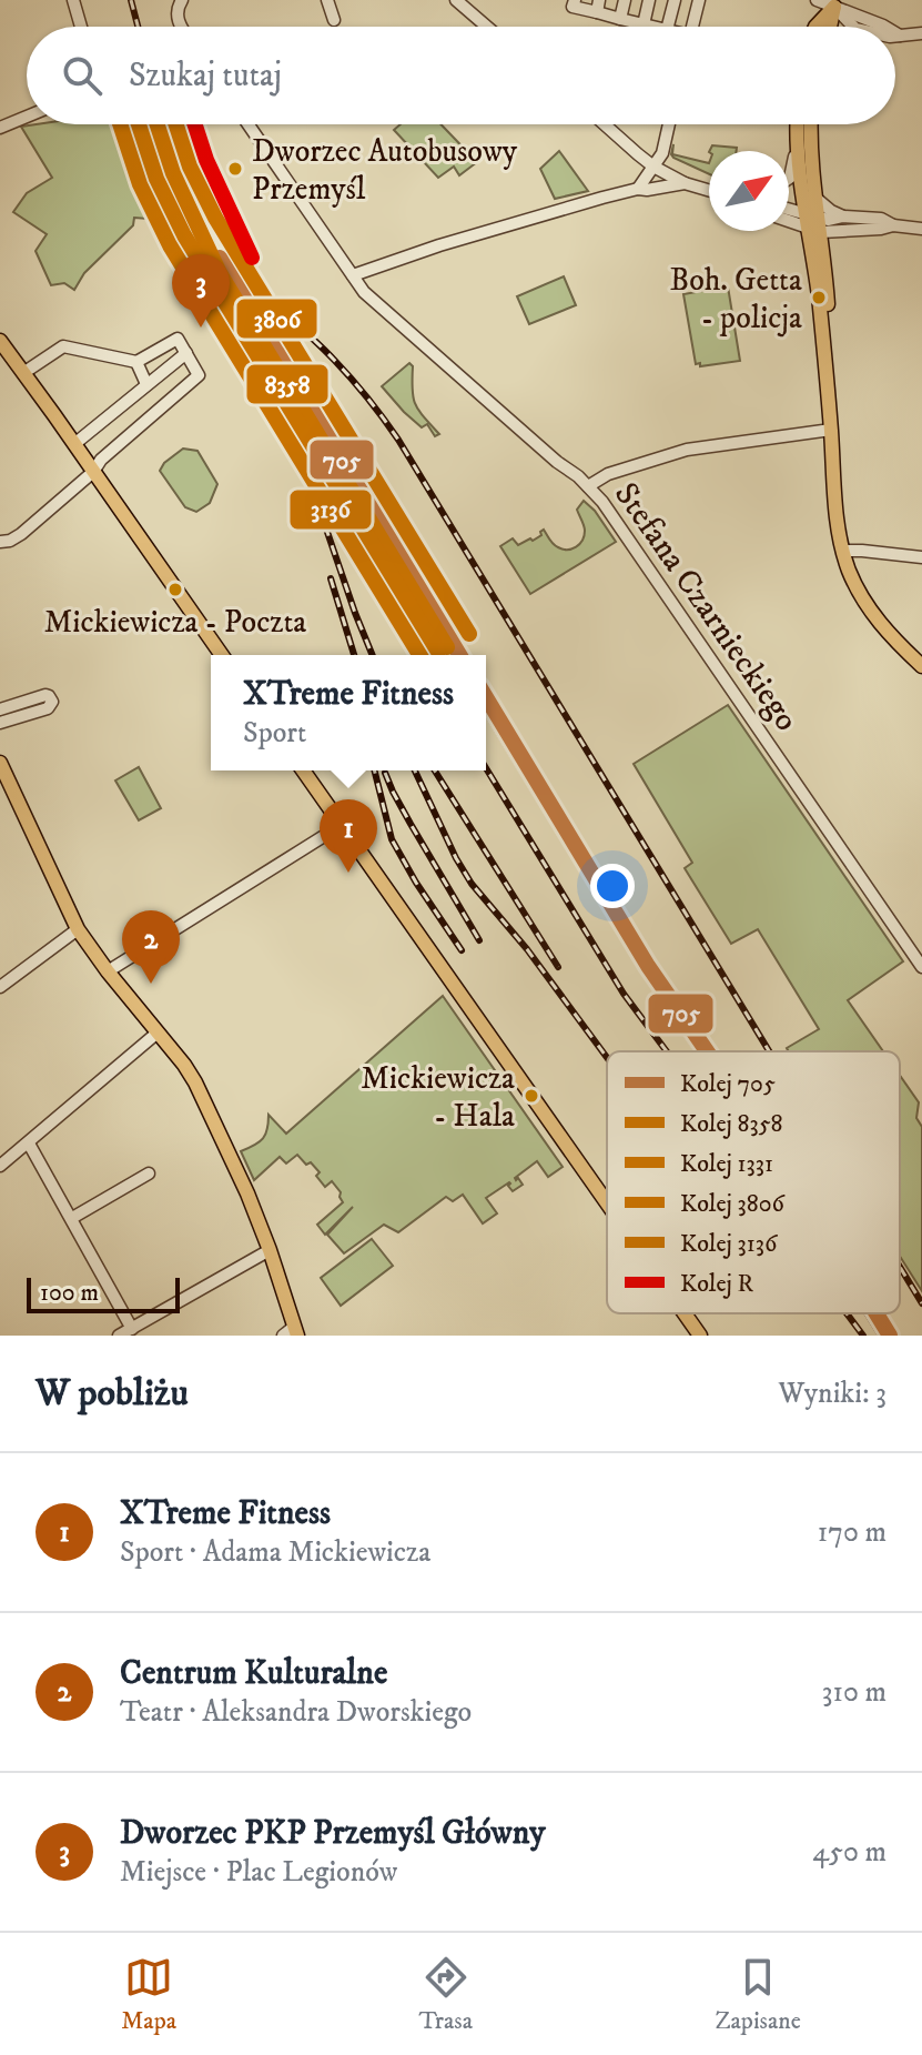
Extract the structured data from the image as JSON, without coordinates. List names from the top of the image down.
{
  "streets": {
    "street": ["Stefana Czarnieckiego"]
  },
  "places": [
    "Dworzec Autobusowy Przemyśl",
    "Boh. Getta - policja",
    "Mickiewicza - Poczta",
    "Mickiewicza - Hala"
  ],
  "lines": [
    "rail line 8358",
    "rail line 1331",
    "rail line 3806",
    "rail line 3136",
    "rail line R",
    "rail line 705"
  ],
  "legend": [
    "Kolej 705",
    "Kolej 8358",
    "Kolej 1331",
    "Kolej 3806",
    "Kolej 3136",
    "Kolej R"
  ],
  "scale_bar": "100 m",
  "north": "top right",
  "page": {
    "search": "Szukaj tutaj",
    "pins": ["3", "1", "2"],
    "popup": ["XTreme Fitness", "Sport"],
    "scale": "100 m",
    "heading": ["W pobliżu", "Wyniki: 3"],
    "list": [
      {
        "mark": "1",
        "name": "XTreme Fitness",
        "note": "Sport · Adama Mickiewicza",
        "value": "170 m"
      },
      {
        "mark": "2",
        "name": "Centrum Kulturalne",
        "note": "Teatr · Aleksandra Dworskiego",
        "value": "310 m"
      },
      {
        "mark": "3",
        "name": "Dworzec PKP Przemyśl Główny",
        "note": "Miejsce · Plac Legionów",
        "value": "450 m"
      }
    ],
    "nav": ["Mapa", "Trasa", "Zapisane"]
  }
}
